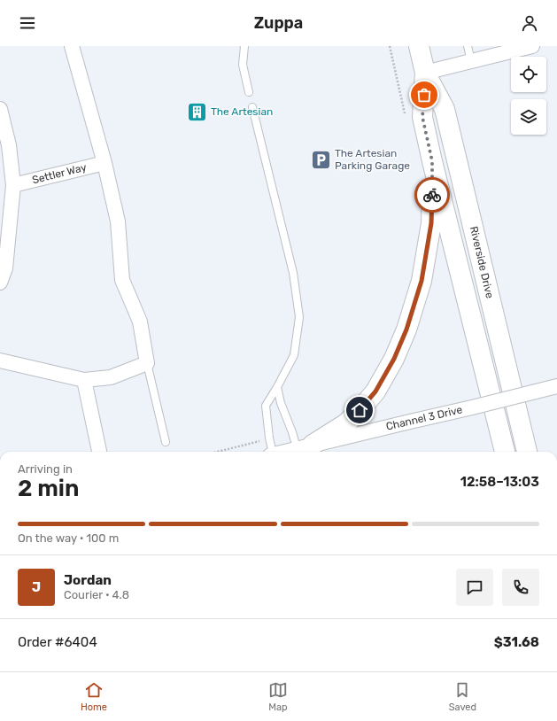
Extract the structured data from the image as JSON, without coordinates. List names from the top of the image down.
{
  "streets": {
    "main road": ["Riverside Drive"],
    "street": ["Settler Way", "Channel 3 Drive"]
  },
  "places": {
    "building": ["The Artesian"],
    "parking": ["The Artesian Parking Garage"]
  },
  "page": {
    "header": "Zuppa",
    "heading": ["2 min", "Arriving in", "12:58–13:03"],
    "panel": [
      "Jordan",
      "Courier · 4.8",
      "Order #6404",
      "$31.68"
    ],
    "bar": "On the way · 100 m",
    "round": "J",
    "tabs": ["Home", "Map", "Saved"]
  }
}
